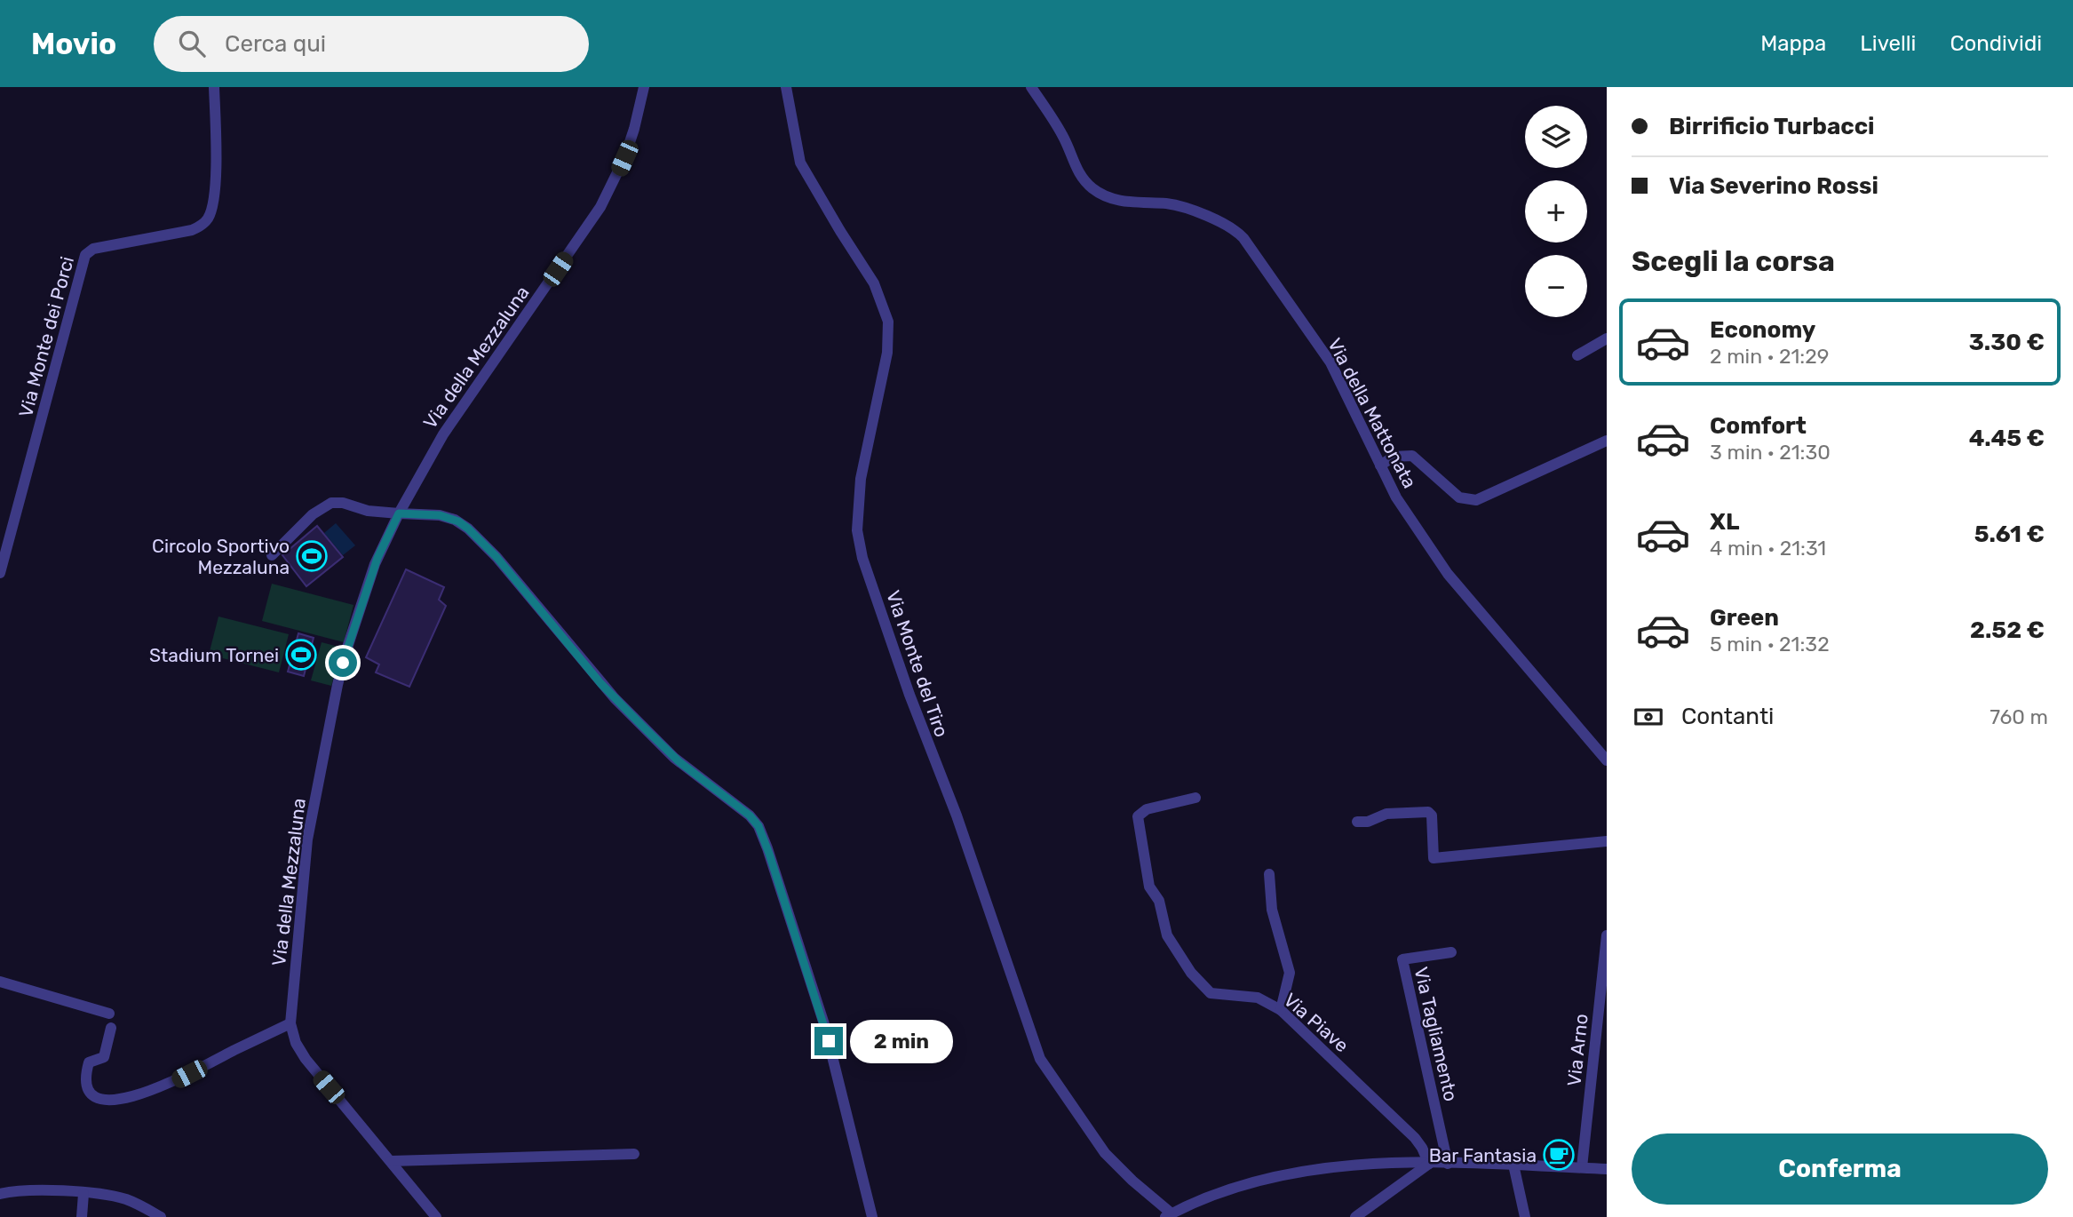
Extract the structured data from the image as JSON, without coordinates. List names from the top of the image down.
{
  "streets": {
    "street": [
      "Via Monte dei Porci",
      "Via della Mezzaluna",
      "Via della Mattonata",
      "Via Monte del Tiro",
      "Via Piave",
      "Via Tagliamento",
      "Via Arno"
    ]
  },
  "places": {
    "sports": ["Circolo Sportivo Mezzaluna", "Stadium Tornei"],
    "cafe": ["Bar Fantasia"]
  },
  "page": {
    "header": "Movio",
    "search": "Cerca qui",
    "nav": ["Mappa", "Livelli", "Condividi"],
    "banner": ["Birrificio Turbacci", "Via Severino Rossi"],
    "map_buttons": ["+", "−"],
    "heading": "Scegli la corsa",
    "list": [
      {
        "name": "Economy",
        "note": "2 min · 21:29",
        "value": "3.30 €"
      },
      {
        "name": "Comfort",
        "note": "3 min · 21:30",
        "value": "4.45 €"
      },
      {
        "name": "XL",
        "note": "4 min · 21:31",
        "value": "5.61 €"
      },
      {
        "name": "Green",
        "note": "5 min · 21:32",
        "value": "2.52 €"
      }
    ],
    "pay": ["Contanti", "760 m"],
    "bubble": "2 min",
    "buttons": "Conferma"
  }
}
